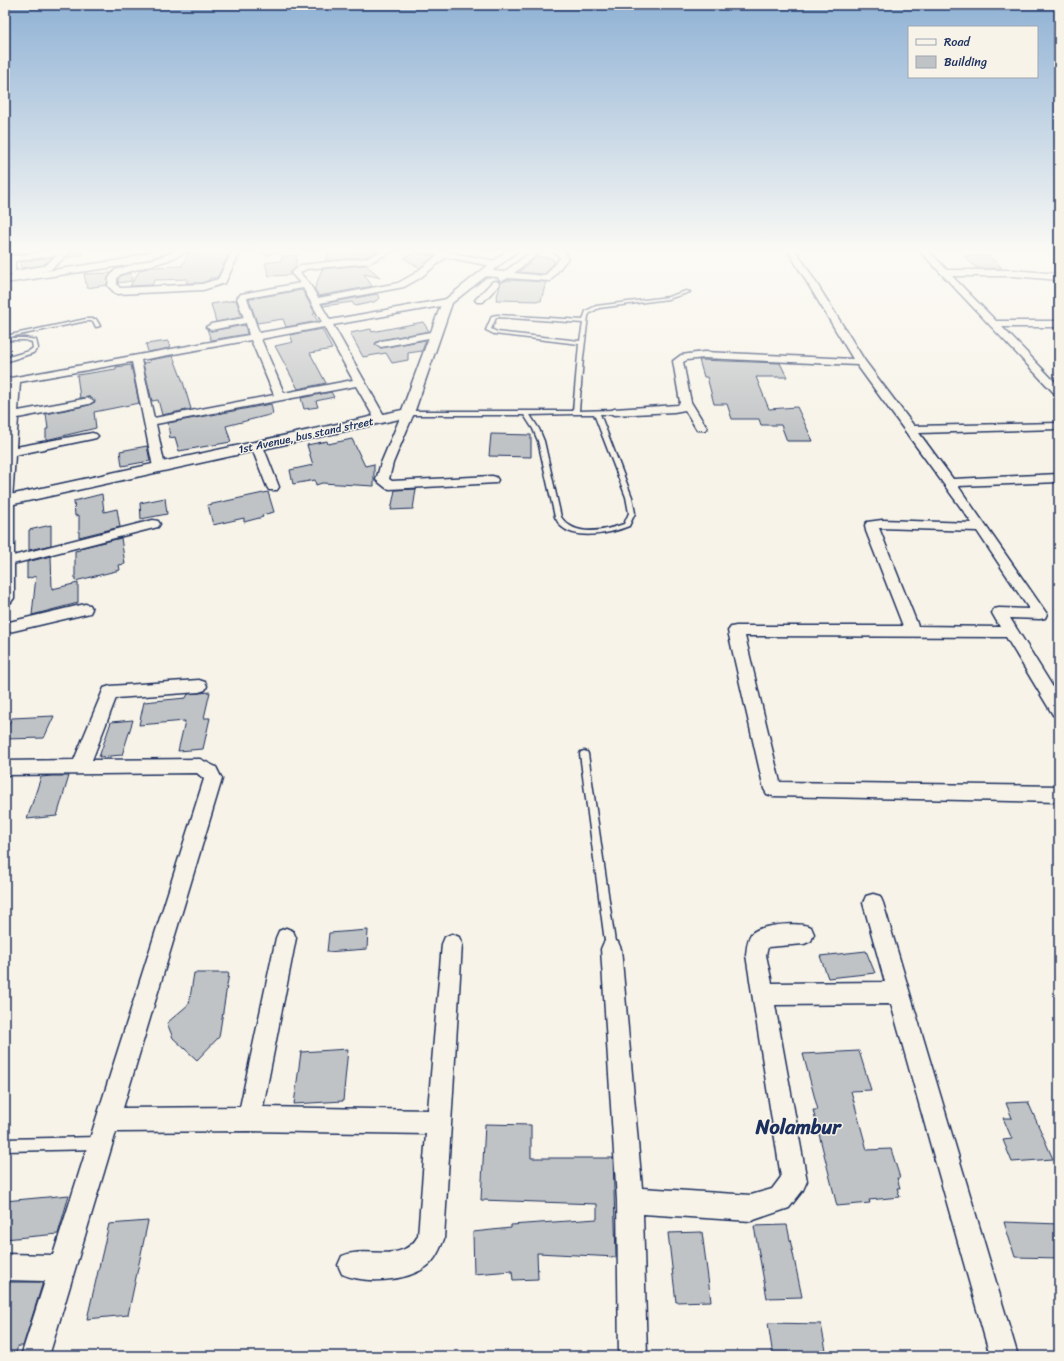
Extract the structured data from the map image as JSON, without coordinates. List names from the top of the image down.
{
  "streets": {
    "street": ["1st Avenue, bus stand street"]
  },
  "districts": ["Nolambur"],
  "legend": ["Road", "Building"]
}
